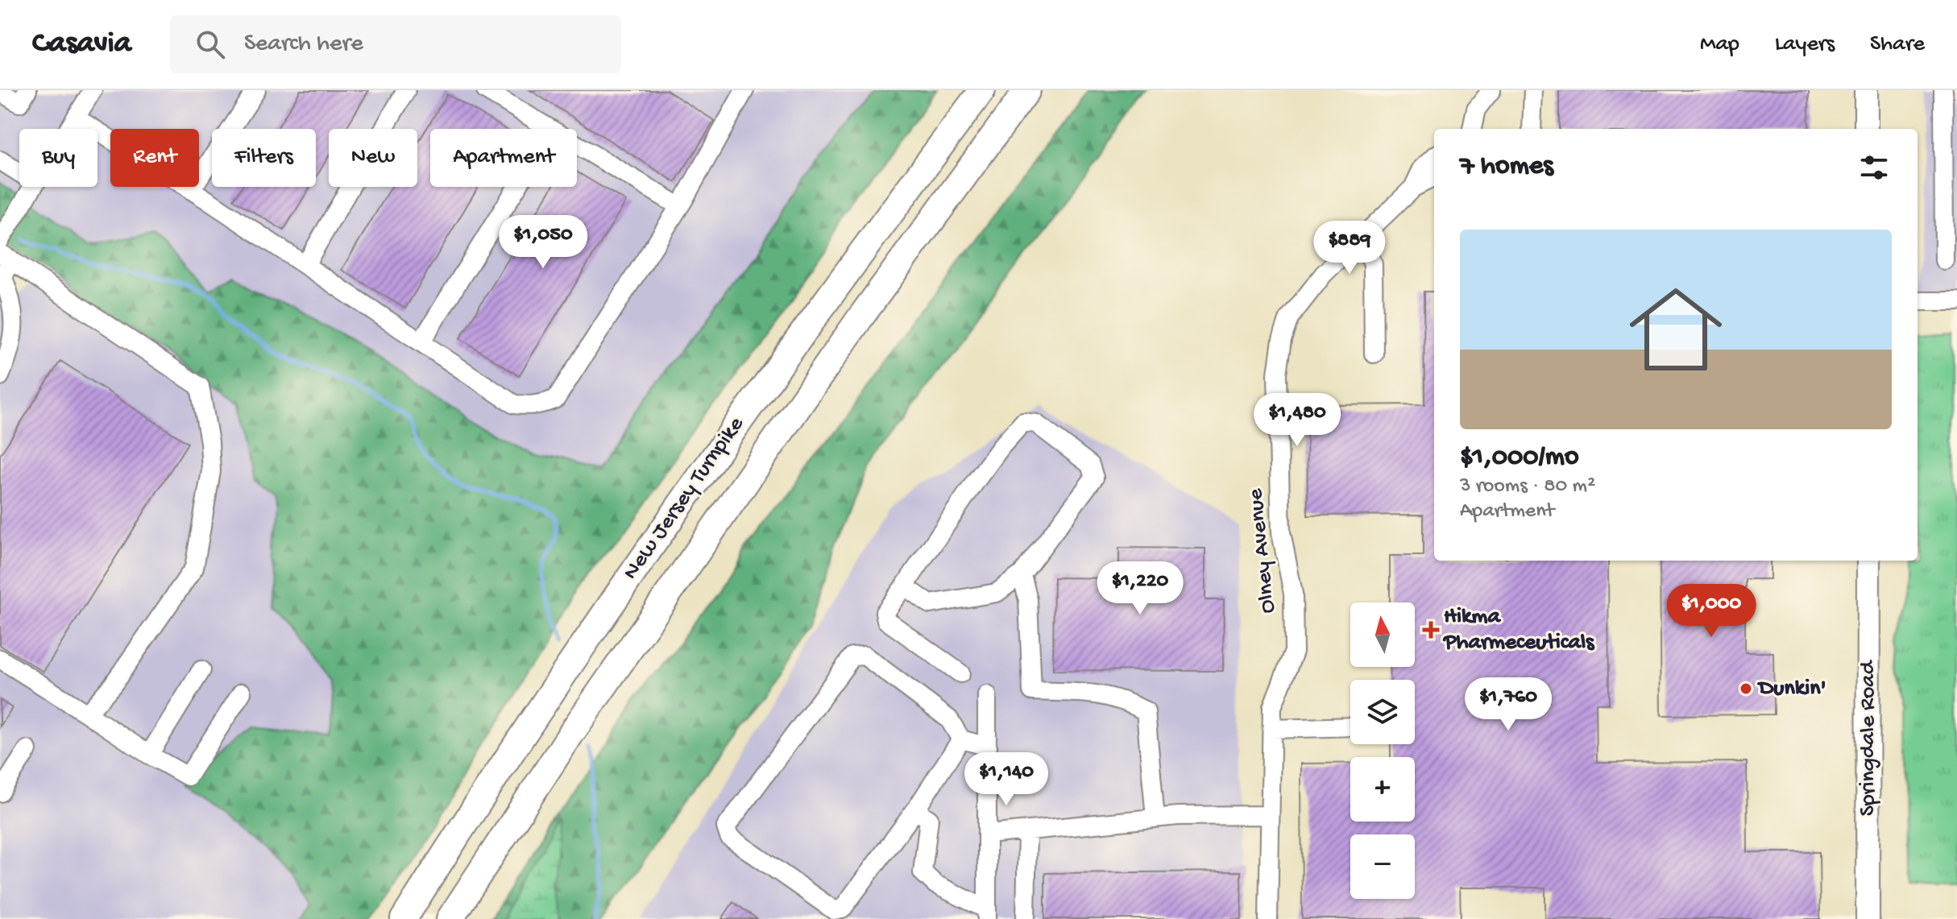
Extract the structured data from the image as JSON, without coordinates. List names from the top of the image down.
{
  "streets": {
    "highway": ["New Jersey Turnpike"],
    "main road": ["Springdale Road"],
    "street": ["Olney Avenue"]
  },
  "places": {
    "health": ["Hikma Pharmeceuticals"],
    "other": ["Dunkin'"]
  },
  "north": "top",
  "page": {
    "header": "Casavia",
    "search": "Search here",
    "nav": ["Map", "Layers", "Share"],
    "chip": [
      "Buy",
      "Rent",
      "Filters",
      "New",
      "Apartment"
    ],
    "heading": "7 homes",
    "list": [
      {
        "name": "$1,000/mo",
        "note": "3 rooms · 80 m² · Apartment"
      }
    ],
    "price": [
      "$1,050",
      "$889",
      "$1,480",
      "$1,220",
      "$1,000",
      "$1,760",
      "$1,140"
    ],
    "map_buttons": ["+", "−"]
  }
}
